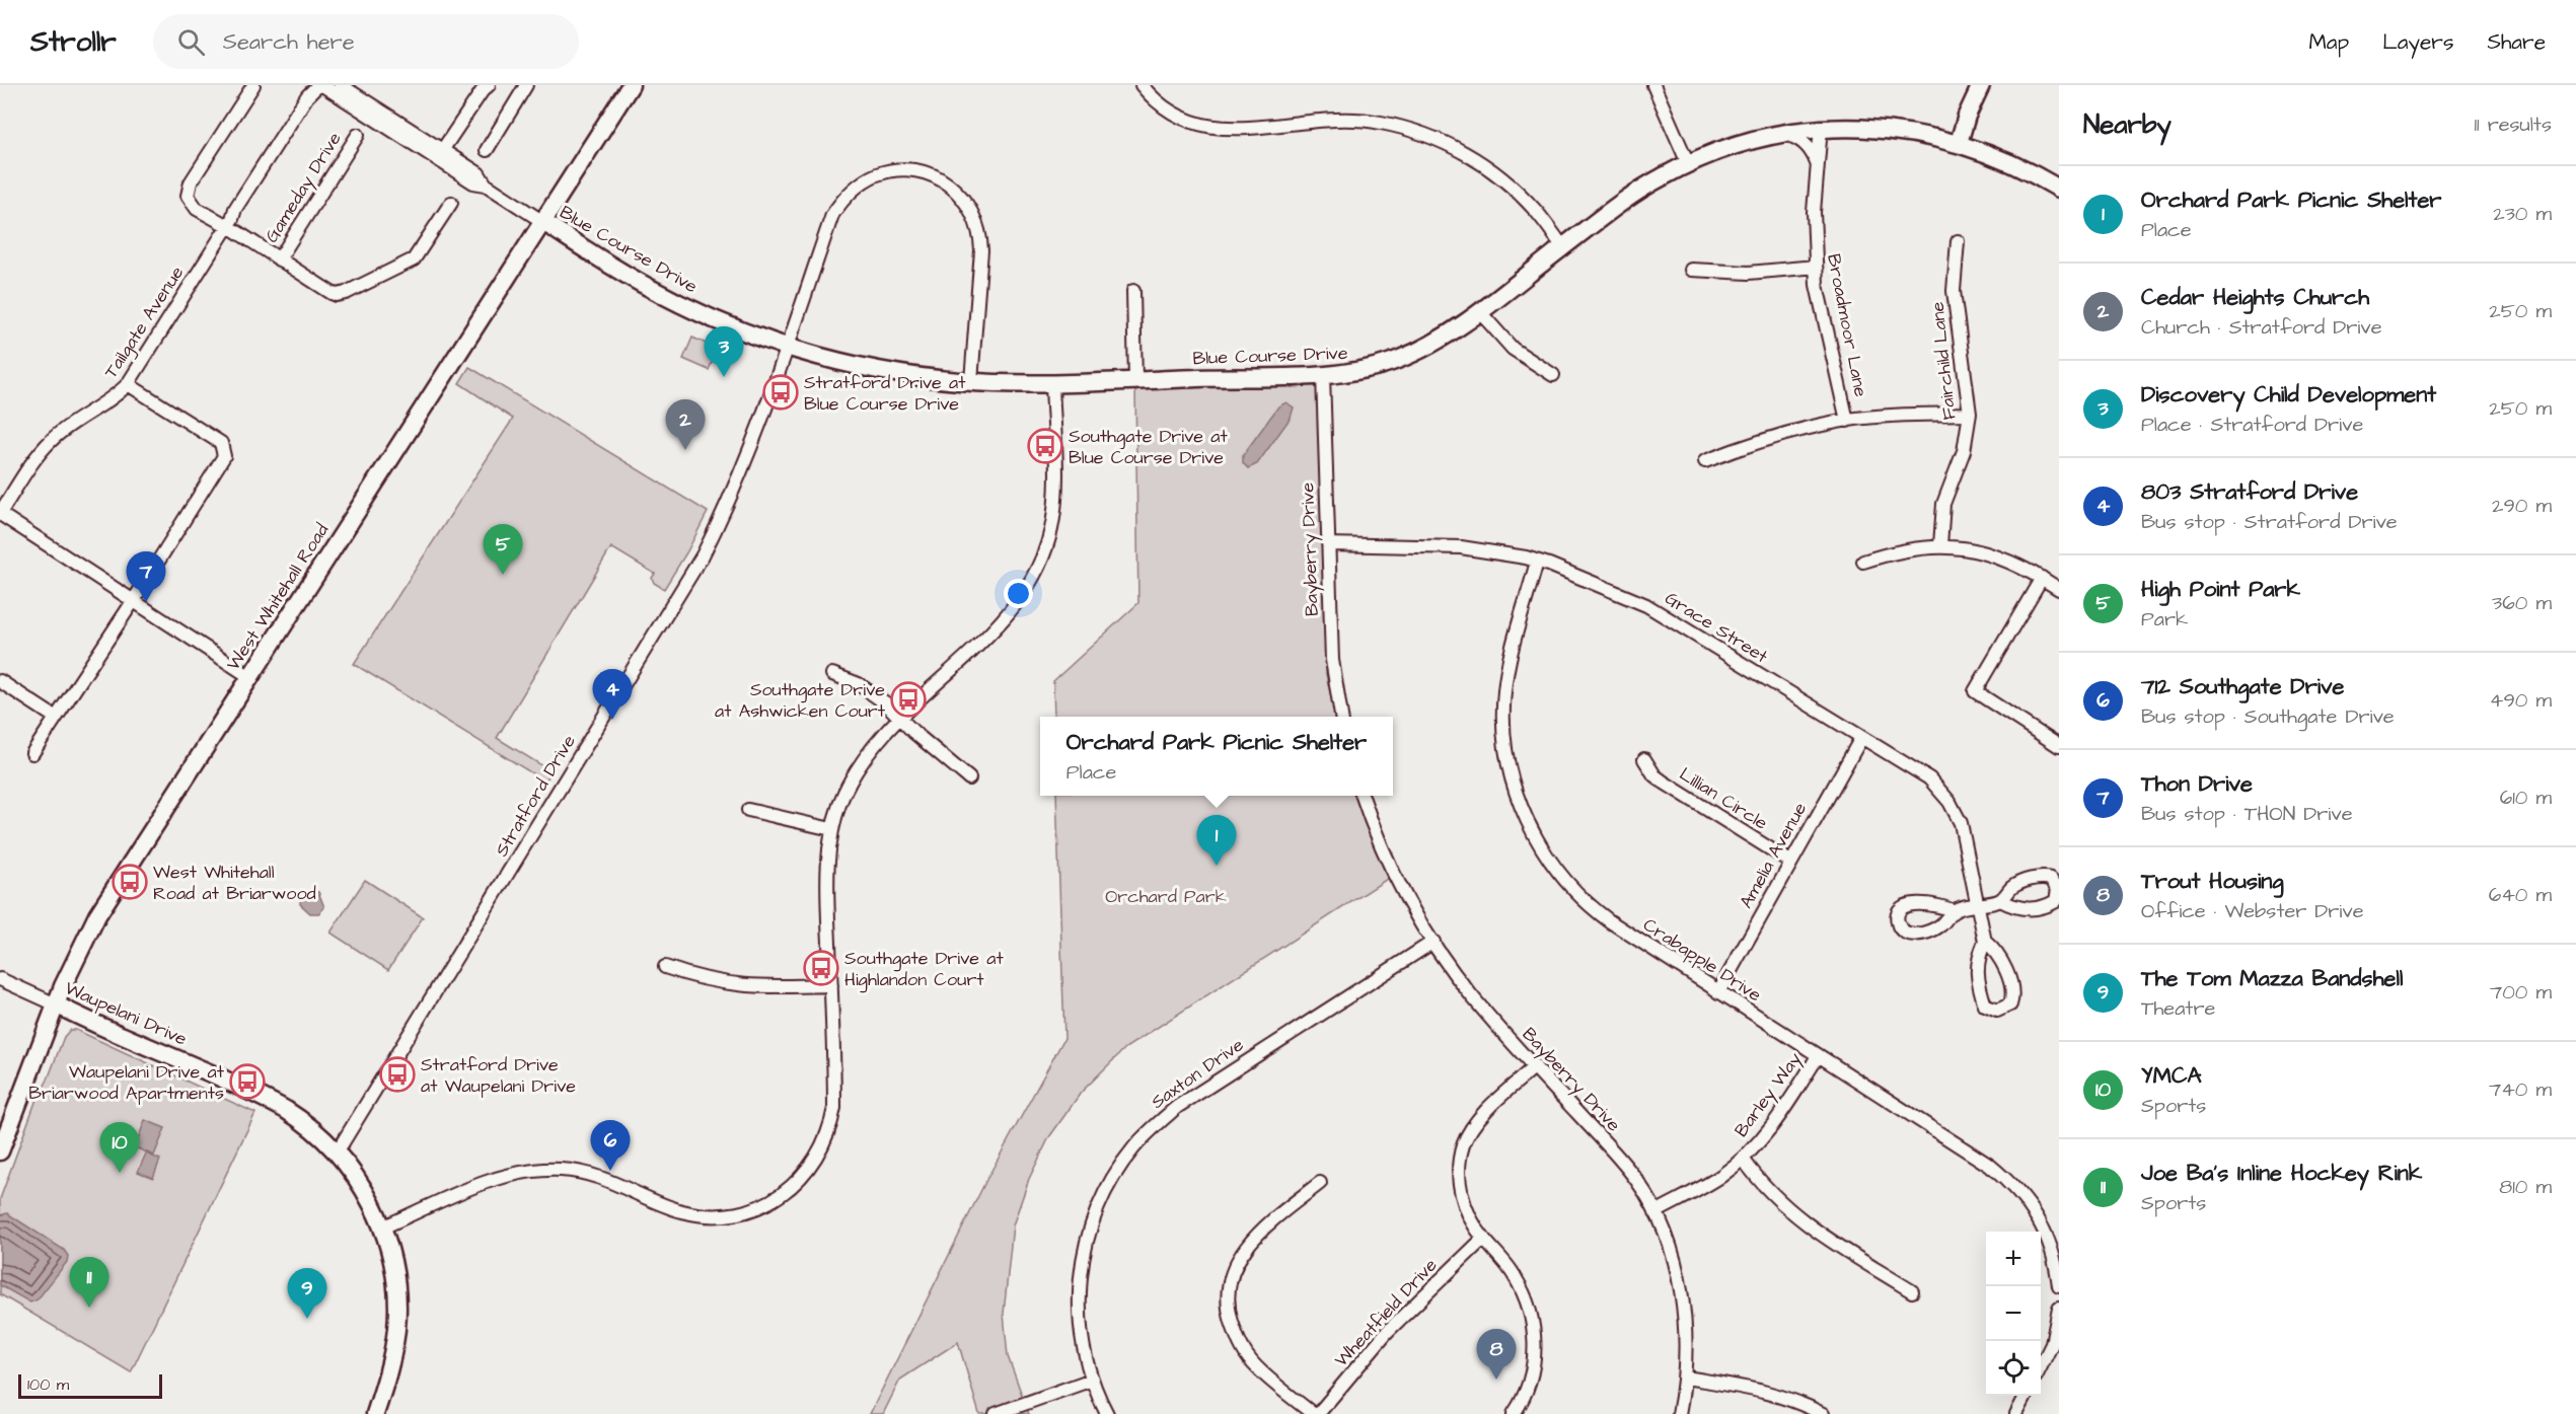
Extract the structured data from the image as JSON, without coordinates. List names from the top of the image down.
{
  "streets": {
    "main road": ["Blue Course Drive", "West Whitehall Road", "Waupelani Drive"],
    "street": [
      "Gameday Drive",
      "Tailgate Avenue",
      "Broadmoor Lane",
      "Fairchild Lane",
      "Bayberry Drive",
      "Grace Street",
      "Stratford Drive",
      "Lillian Circle",
      "Amelia Avenue",
      "Crabapple Drive",
      "Saxton Drive",
      "Barley Way",
      "Wheatfield Drive"
    ]
  },
  "crossings": [
    ["Blue Course Drive", "Tailgate Avenue"],
    ["Blue Course Drive", "Broadmoor Lane"],
    ["Blue Course Drive", "Bayberry Drive"],
    ["Blue Course Drive", "West Whitehall Road"],
    ["Blue Course Drive", "Stratford Drive"],
    ["Bayberry Drive", "Grace Street"],
    ["Bayberry Drive", "Saxton Drive"],
    ["Bayberry Drive", "Barley Way"],
    ["West Whitehall Road", "Waupelani Drive"],
    ["Grace Street", "Amelia Avenue"],
    ["Grace Street", "Crabapple Drive"],
    ["Stratford Drive", "Waupelani Drive"],
    ["Lillian Circle", "Amelia Avenue"],
    ["Amelia Avenue", "Crabapple Drive"],
    ["Crabapple Drive", "Barley Way"]
  ],
  "parks": ["Orchard Park"],
  "places": {
    "bus stop": [
      "Stratford Drive at Blue Course Drive",
      "Southgate Drive at Blue Course Drive",
      "Southgate Drive at Ashwicken Court",
      "West Whitehall Road at Briarwood",
      "Southgate Drive at Highlandon Court",
      "Stratford Drive at Waupelani Drive",
      "Waupelani Drive at Briarwood Apartments"
    ]
  },
  "scale_bar": "100 m",
  "page": {
    "header": "Strollr",
    "search": "Search here",
    "nav": ["Map", "Layers", "Share"],
    "heading": ["Nearby", "11 results"],
    "list": [
      {
        "mark": "1",
        "name": "Orchard Park Picnic Shelter",
        "note": "Place",
        "value": "230 m"
      },
      {
        "mark": "2",
        "name": "Cedar Heights Church",
        "note": "Church · Stratford Drive",
        "value": "250 m"
      },
      {
        "mark": "3",
        "name": "Discovery Child Development",
        "note": "Place · Stratford Drive",
        "value": "250 m"
      },
      {
        "mark": "4",
        "name": "803 Stratford Drive",
        "note": "Bus stop · Stratford Drive",
        "value": "290 m"
      },
      {
        "mark": "5",
        "name": "High Point Park",
        "note": "Park",
        "value": "360 m"
      },
      {
        "mark": "6",
        "name": "712 Southgate Drive",
        "note": "Bus stop · Southgate Drive",
        "value": "490 m"
      },
      {
        "mark": "7",
        "name": "Thon Drive",
        "note": "Bus stop · THON Drive",
        "value": "610 m"
      },
      {
        "mark": "8",
        "name": "Trout Housing",
        "note": "Office · Webster Drive",
        "value": "640 m"
      },
      {
        "mark": "9",
        "name": "The Tom Mazza Bandshell",
        "note": "Theatre",
        "value": "700 m"
      },
      {
        "mark": "10",
        "name": "YMCA",
        "note": "Sports",
        "value": "740 m"
      },
      {
        "mark": "11",
        "name": "Joe Ba's Inline Hockey Rink",
        "note": "Sports",
        "value": "810 m"
      }
    ],
    "pins": [
      "3",
      "2",
      "5",
      "7",
      "4",
      "1",
      "6",
      "10",
      "11",
      "9",
      "8"
    ],
    "popup": ["Orchard Park Picnic Shelter", "Place"],
    "map_buttons": ["+", "−"],
    "scale": "100 m"
  }
}
